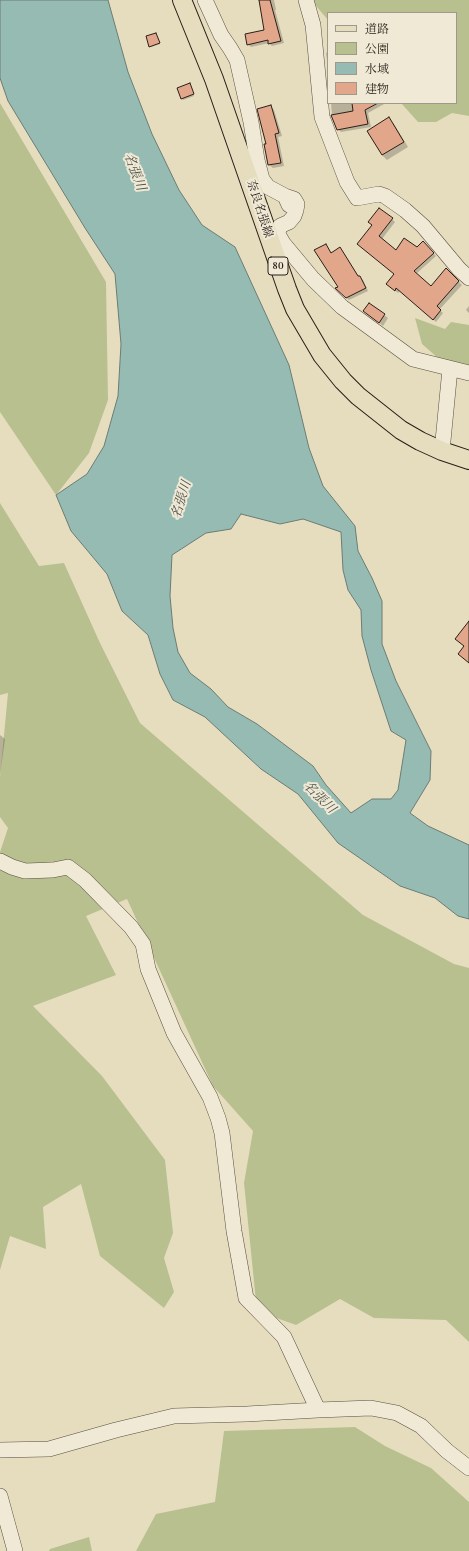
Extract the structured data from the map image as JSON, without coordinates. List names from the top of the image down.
{
  "streets": {
    "main road": ["奈良名張線", "80"]
  },
  "water": ["名張川"],
  "legend": [
    "道路",
    "公園",
    "水域",
    "建物"
  ]
}
